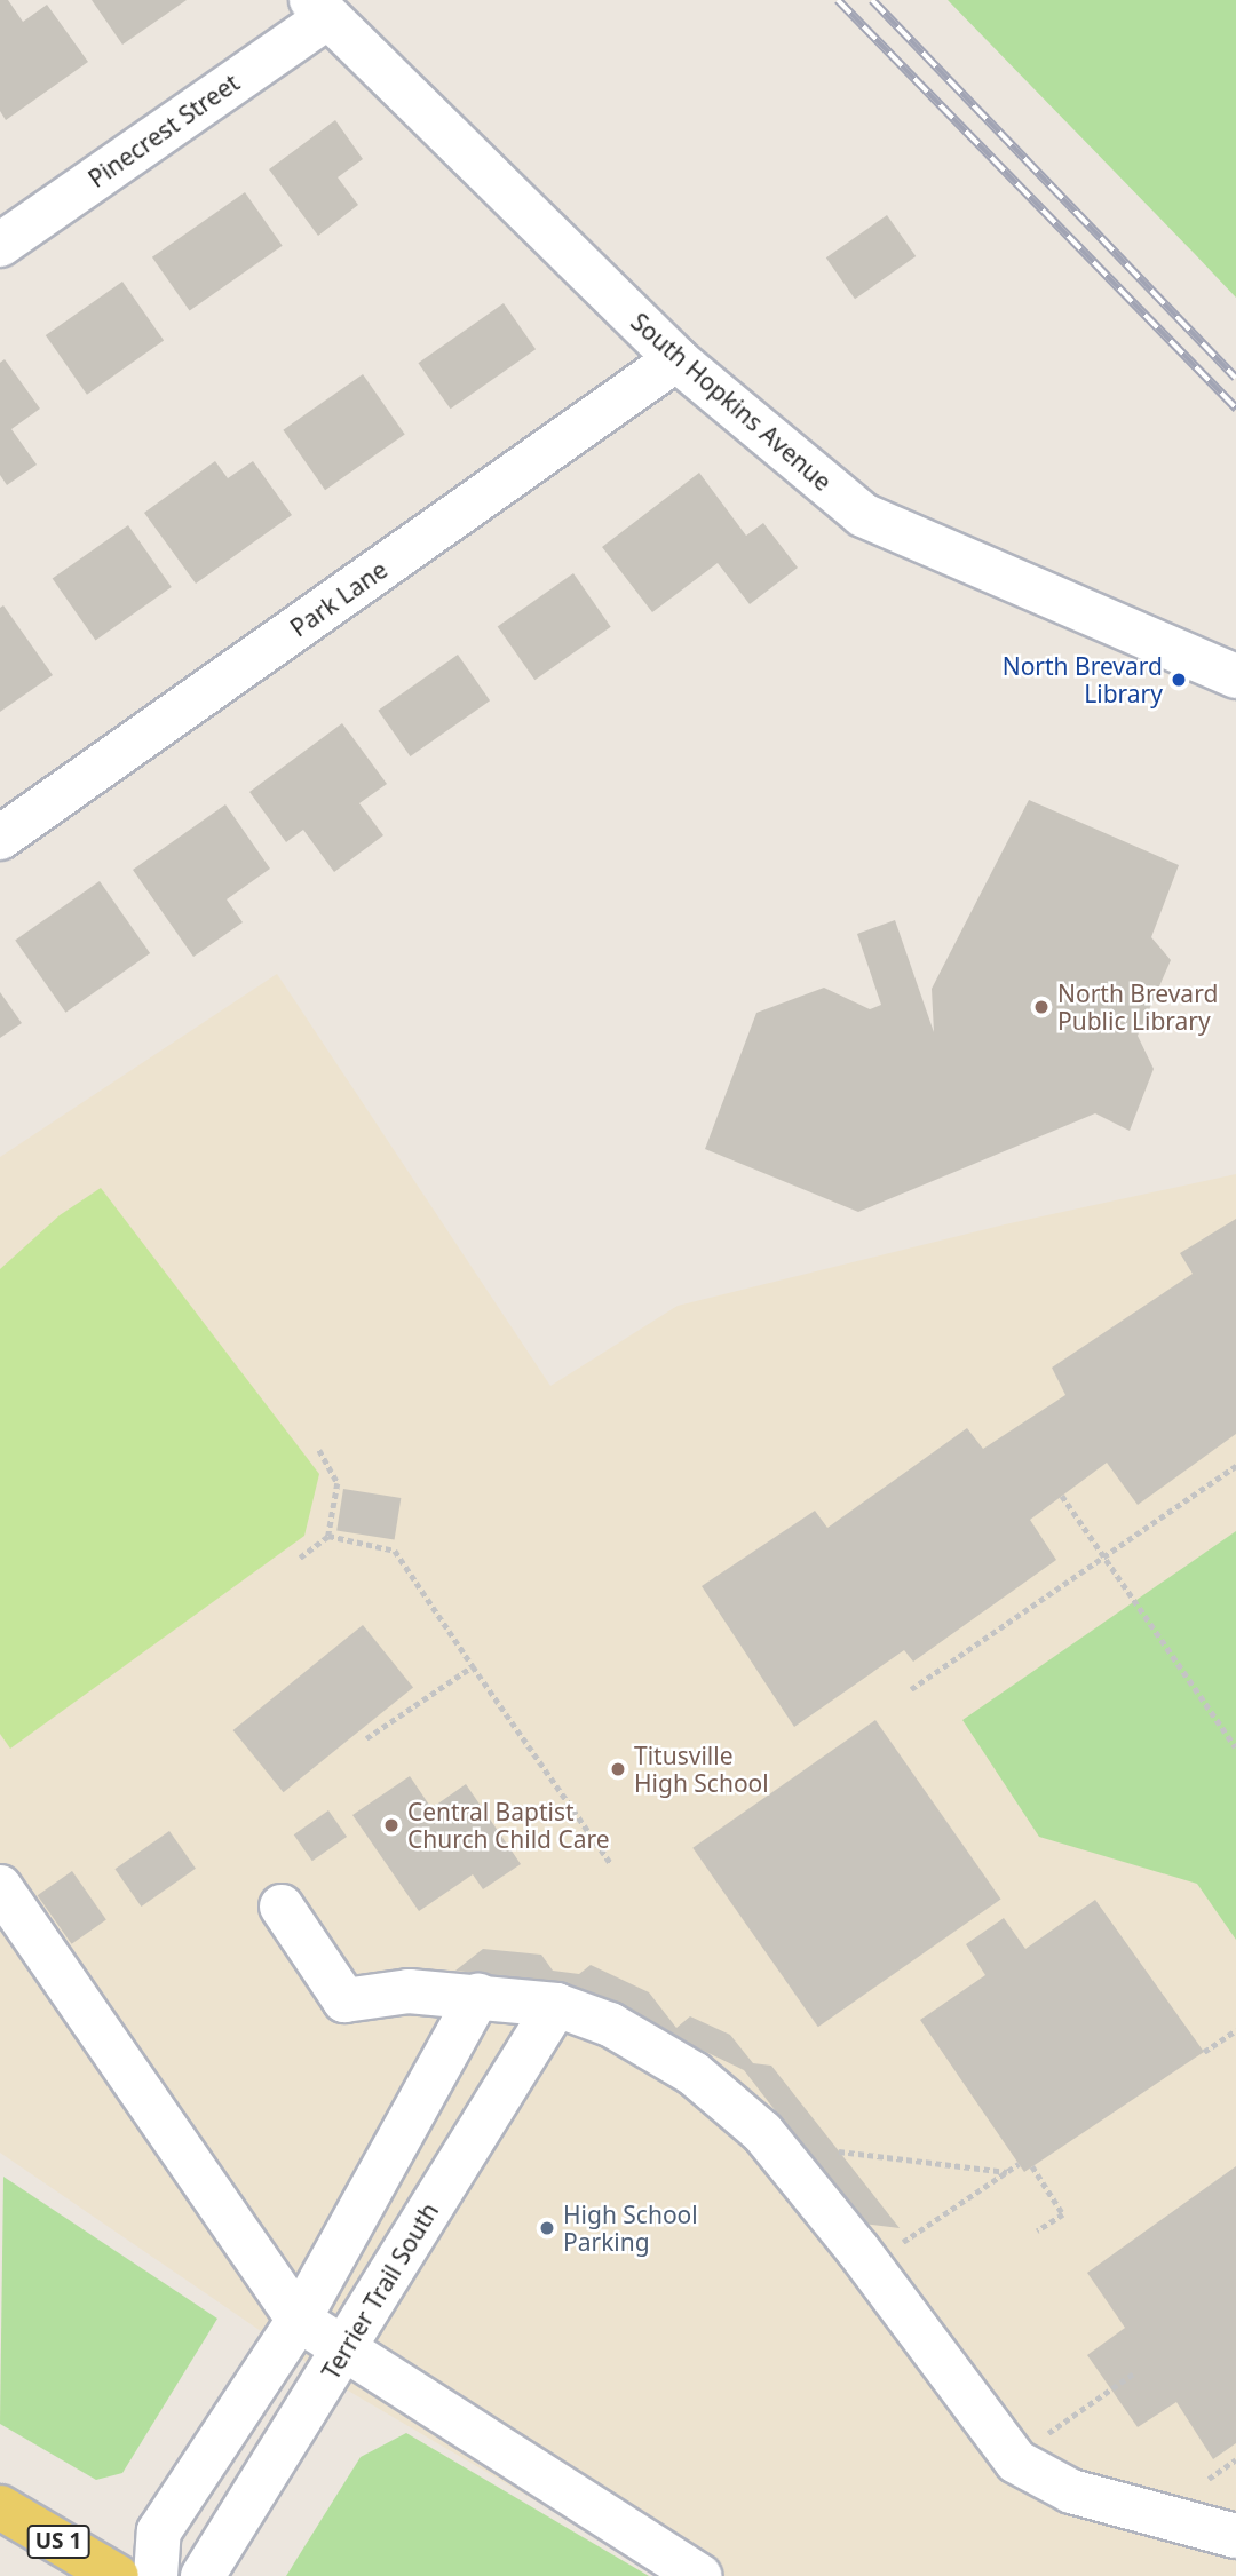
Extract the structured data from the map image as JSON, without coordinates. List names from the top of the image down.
{
  "streets": {
    "main road": ["US 1"],
    "street": [
      "Pinecrest Street",
      "South Hopkins Avenue",
      "Park Lane",
      "Terrier Trail South"
    ]
  },
  "crossings": [
    ["Pinecrest Street", "South Hopkins Avenue"],
    ["South Hopkins Avenue", "Park Lane"]
  ],
  "places": [
    "North Brevard Library",
    "North Brevard Public Library",
    "Titusville High School",
    "Central Baptist Church Child Care",
    "High School Parking"
  ]
}
